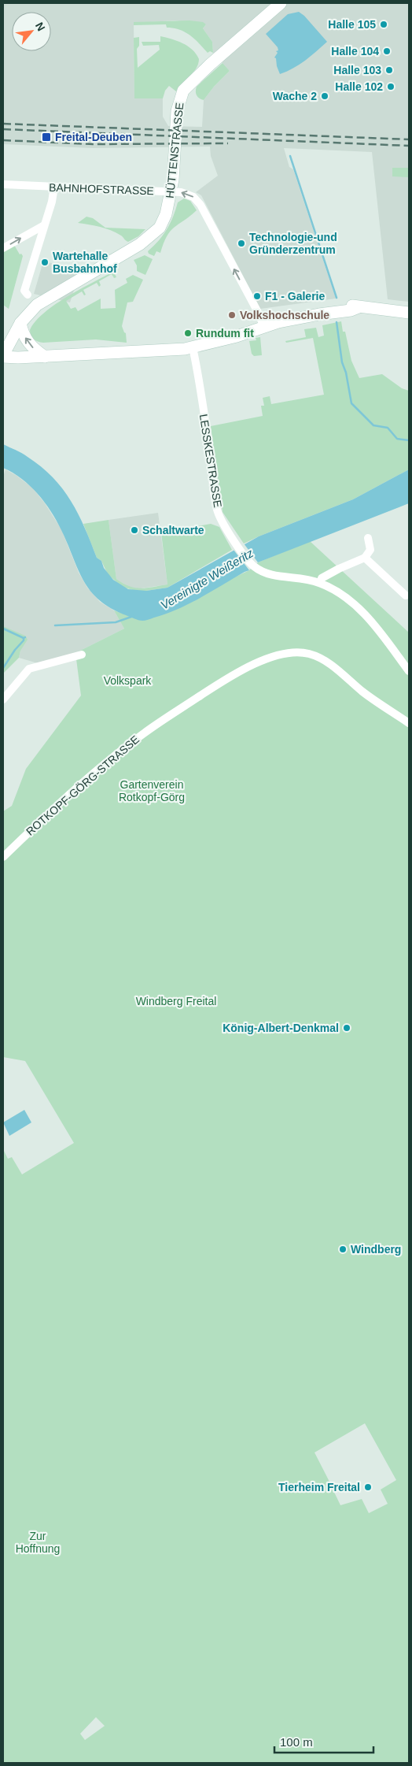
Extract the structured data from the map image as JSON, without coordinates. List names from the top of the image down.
{
  "streets": {
    "main road": ["HÜTTENSTRASSE"],
    "street": ["BAHNHOFSTRASSE", "LESSKESTRASSE", "ROTKOPF-GÖRG-STRASSE"]
  },
  "crossings": [
    ["HÜTTENSTRASSE", "BAHNHOFSTRASSE"]
  ],
  "one_way": ["BAHNHOFSTRASSE"],
  "water": ["Vereinigte Weißeritz"],
  "parks": [
    "Volkspark",
    "Gartenverein Rotkopf-Görg",
    "Windberg Freital",
    "Zur Hoffnung"
  ],
  "places": {
    "other": [
      "Halle 105",
      "Halle 104",
      "Halle 103",
      "Halle 102",
      "Wache 2",
      "Technologie-und Gründerzentrum",
      "Wartehalle Busbahnhof",
      "F1 - Galerie",
      "Volkshochschule",
      "Rundum fit",
      "Schaltwarte",
      "König-Albert-Denkmal",
      "Windberg",
      "Tierheim Freital"
    ],
    "transit": ["Freital-Deuben"]
  },
  "scale_bar": "100 m",
  "north": "top right"
}
